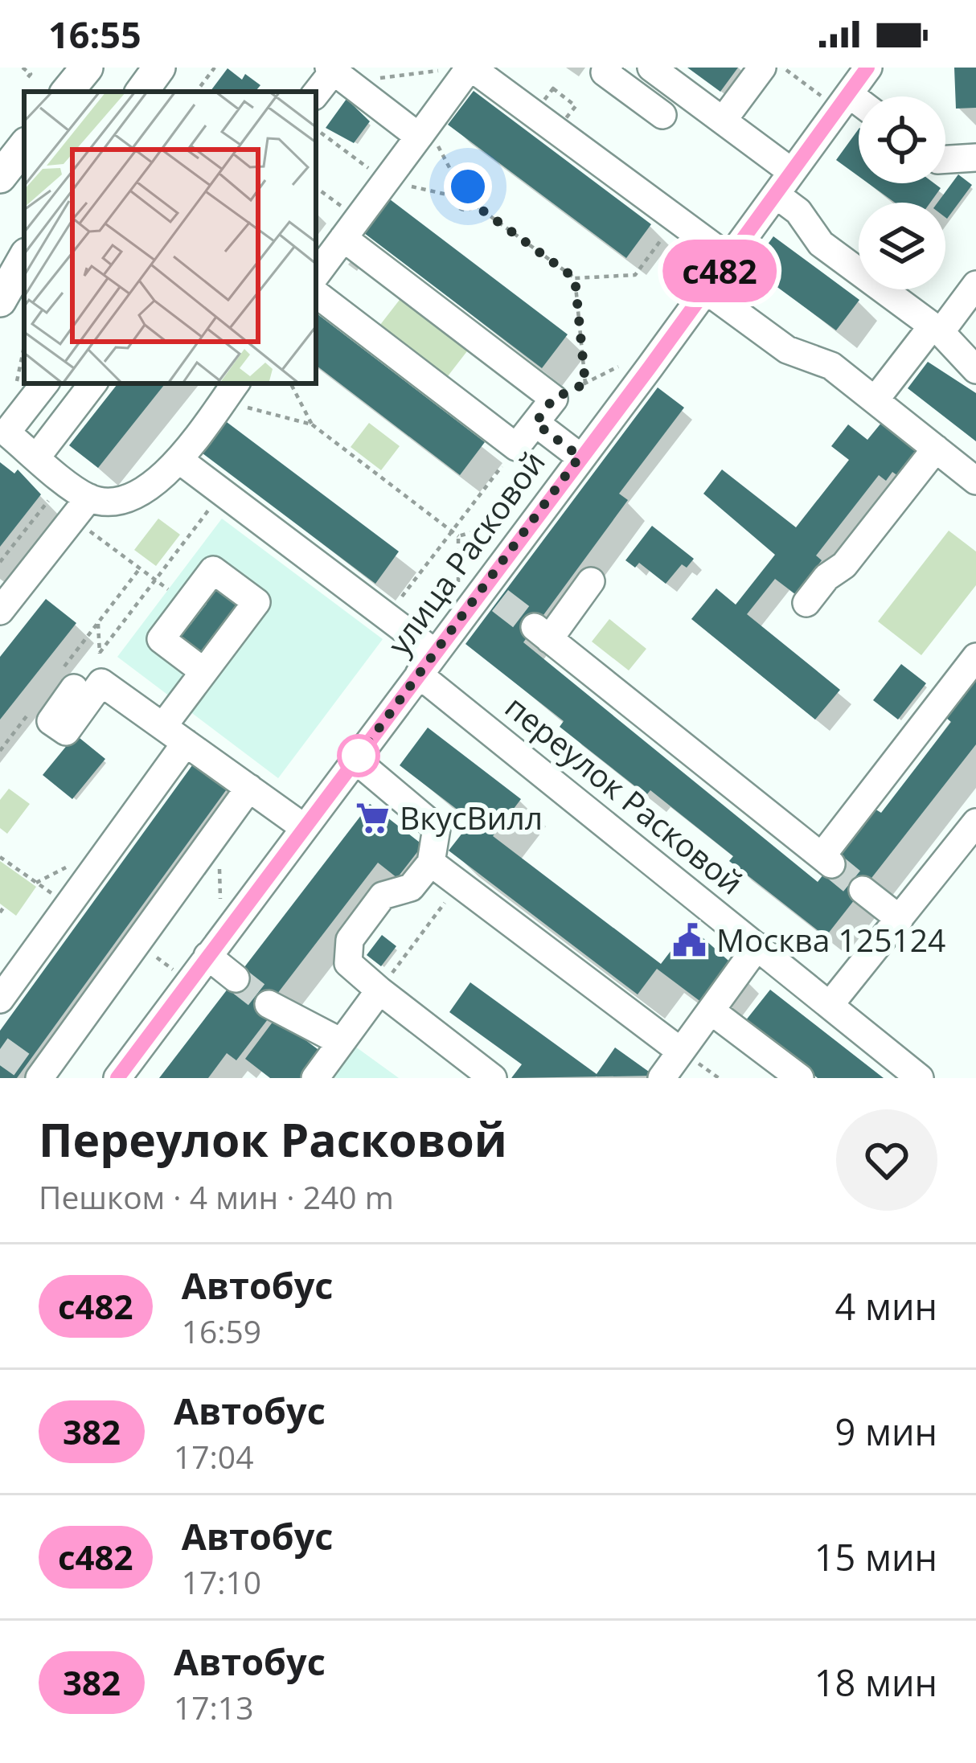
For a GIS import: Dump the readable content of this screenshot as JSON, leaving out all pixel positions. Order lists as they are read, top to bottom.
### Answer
{
  "streets": {
    "street": ["улица Расковой", "переулок Расковой"]
  },
  "crossings": [
    ["улица Расковой", "переулок Расковой"]
  ],
  "places": {
    "supermarket": ["ВкусВилл"],
    "public building": ["Москва 125124"]
  },
  "lines": ["bus line с482"],
  "page": {
    "status": "16:55",
    "on_map": "с482",
    "heading": ["Переулок Расковой", "Пешком · 4 мин · 240 m"],
    "list": [
      {
        "mark": "с482",
        "name": "Автобус",
        "note": "16:59",
        "value": "4 мин"
      },
      {
        "mark": "382",
        "name": "Автобус",
        "note": "17:04",
        "value": "9 мин"
      },
      {
        "mark": "с482",
        "name": "Автобус",
        "note": "17:10",
        "value": "15 мин"
      },
      {
        "mark": "382",
        "name": "Автобус",
        "note": "17:13",
        "value": "18 мин"
      }
    ]
  }
}
